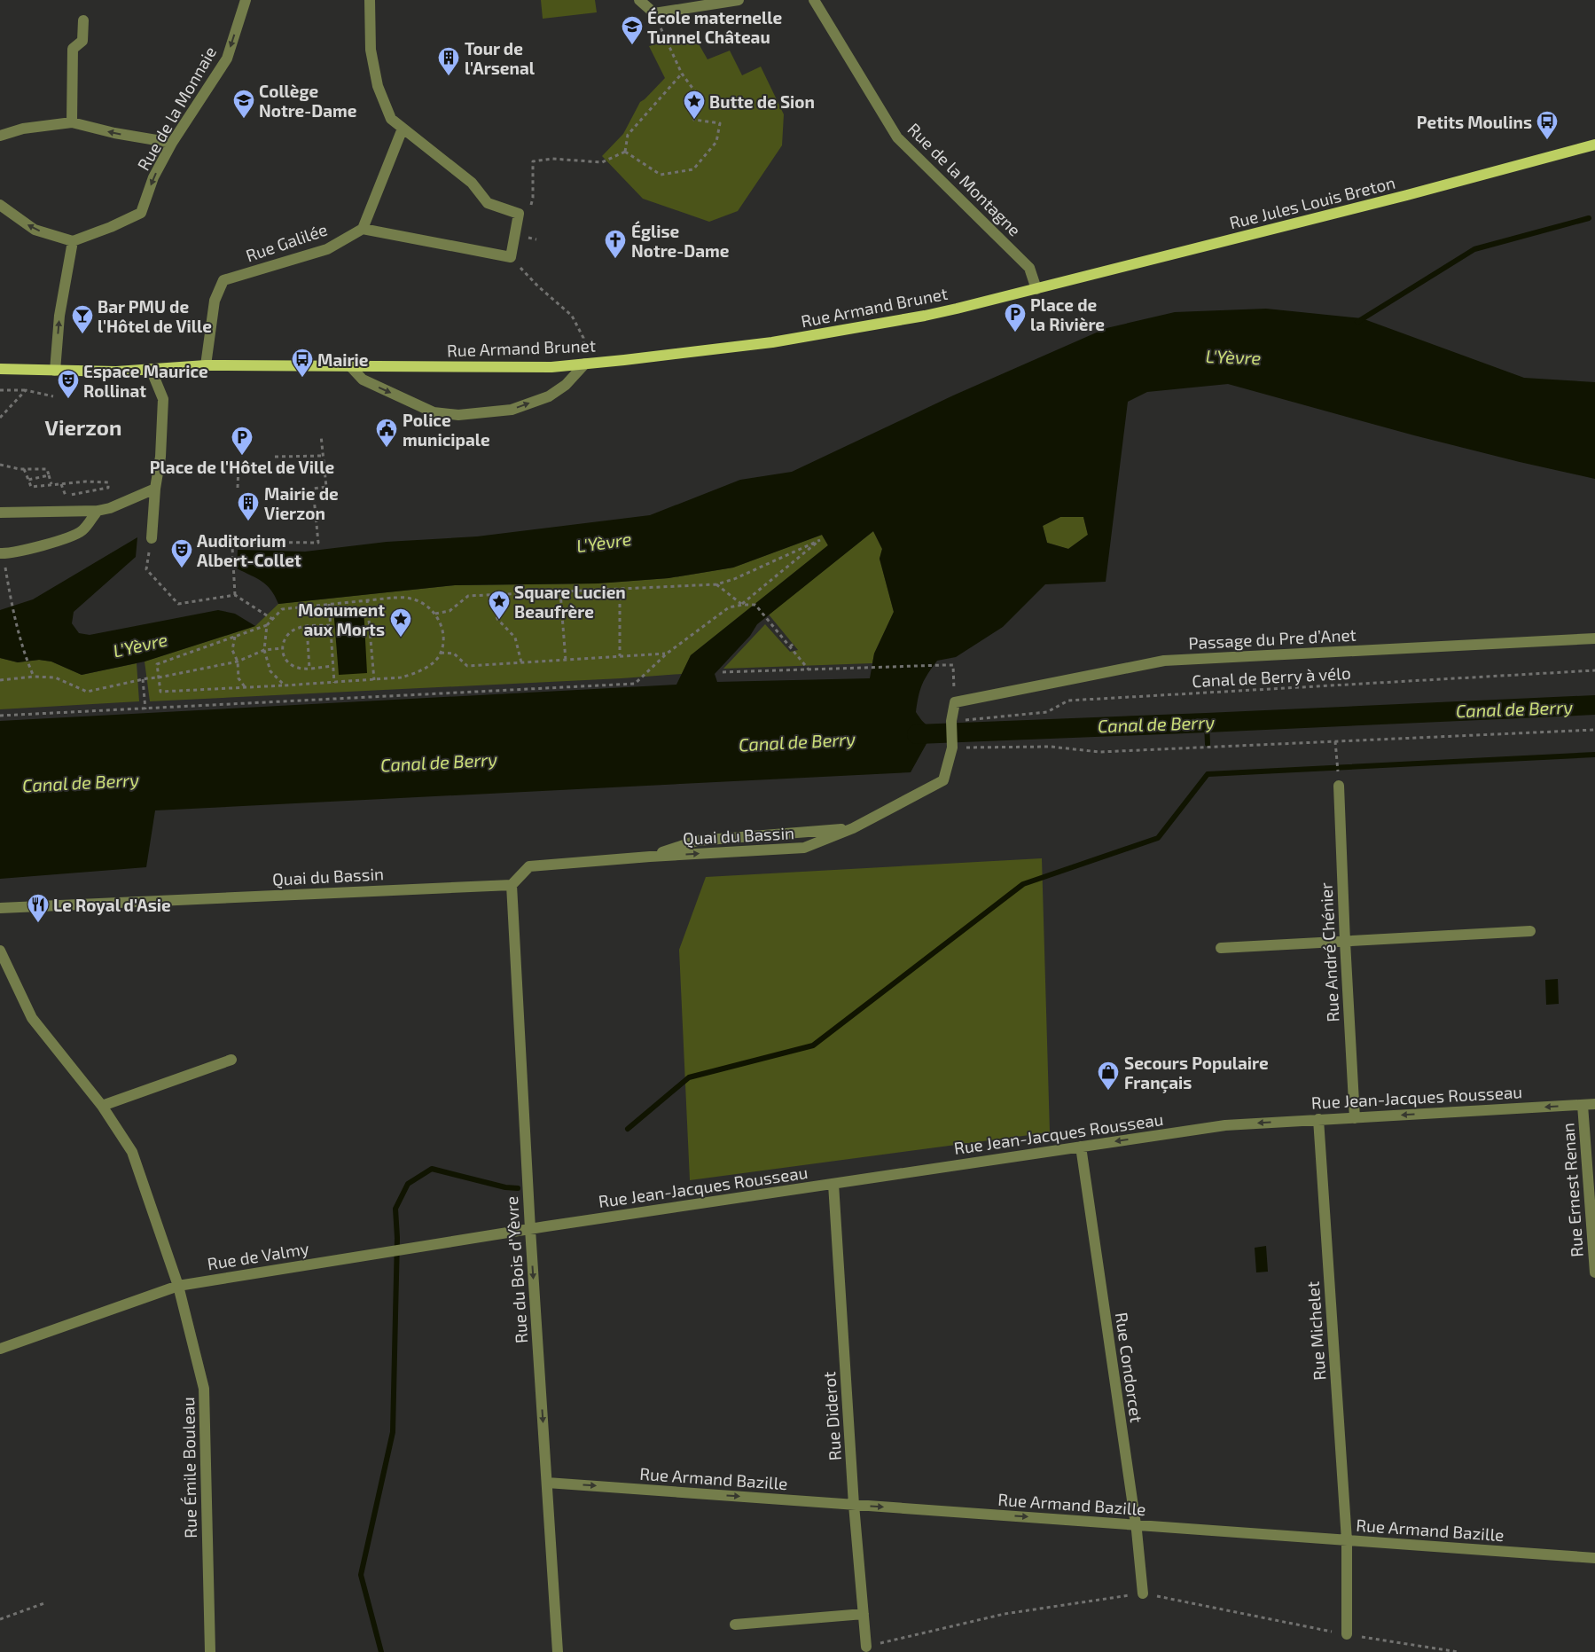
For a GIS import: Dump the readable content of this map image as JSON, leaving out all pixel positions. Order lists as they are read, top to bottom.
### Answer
{
  "streets": {
    "main road": ["Rue Jules Louis Breton", "Rue Armand Brunet"],
    "street": [
      "Rue de la Monnaie",
      "Rue de la Montagne",
      "Rue Galilée",
      "Passage du Pre d’Anet",
      "Quai du Bassin",
      "Rue André Chénier",
      "Rue Jean-Jacques Rousseau",
      "Rue Ernest Renan",
      "Rue de Valmy",
      "Rue du Bois d'Yèvre",
      "Rue Michelet",
      "Rue Condorcet",
      "Rue Diderot",
      "Rue Émile Bouleau",
      "Rue Armand Bazille"
    ],
    "path": ["Canal de Berry à vélo"]
  },
  "crossings": [
    ["Rue de la Montagne", "Rue Jules Louis Breton"],
    ["Rue de la Montagne", "Rue Armand Brunet"],
    ["Rue Jules Louis Breton", "Rue Armand Brunet"],
    ["Rue Galilée", "Rue Armand Brunet"],
    ["Passage du Pre d’Anet", "Quai du Bassin"],
    ["Canal de Berry à vélo", "Quai du Bassin"],
    ["Quai du Bassin", "Rue du Bois d'Yèvre"],
    ["Rue André Chénier", "Rue Jean-Jacques Rousseau"],
    ["Rue Jean-Jacques Rousseau", "Rue Ernest Renan"],
    ["Rue Jean-Jacques Rousseau", "Rue de Valmy"],
    ["Rue Jean-Jacques Rousseau", "Rue du Bois d'Yèvre"],
    ["Rue Jean-Jacques Rousseau", "Rue Michelet"],
    ["Rue Jean-Jacques Rousseau", "Rue Condorcet"],
    ["Rue Jean-Jacques Rousseau", "Rue Diderot"],
    ["Rue de Valmy", "Rue du Bois d'Yèvre"],
    ["Rue de Valmy", "Rue Émile Bouleau"],
    ["Rue du Bois d'Yèvre", "Rue Armand Bazille"],
    ["Rue Michelet", "Rue Armand Bazille"],
    ["Rue Condorcet", "Rue Armand Bazille"],
    ["Rue Diderot", "Rue Armand Bazille"]
  ],
  "one_way": ["Rue de la Monnaie", "Rue Jean-Jacques Rousseau", "Rue Armand Bazille"],
  "districts": ["Vierzon"],
  "water": ["L'Yèvre", "Canal de Berry"],
  "places": {
    "school or university": ["École maternelle Tunnel Château", "Collège Notre-Dame"],
    "building": ["Tour de l'Arsenal", "Mairie de Vierzon"],
    "place": ["Butte de Sion", "Square Lucien Beaufrère", "Monument aux Morts"],
    "bus stop": ["Petits Moulins", "Mairie"],
    "church": ["Église Notre-Dame"],
    "parking": ["Place de la Rivière", "Place de l'Hôtel de Ville"],
    "bar": ["Bar PMU de l'Hôtel de Ville"],
    "theatre": ["Espace Maurice Rollinat", "Auditorium Albert-Collet"],
    "public building": ["Police municipale"],
    "restaurant": ["Le Royal d'Asie"],
    "shop": ["Secours Populaire Français"]
  }
}
